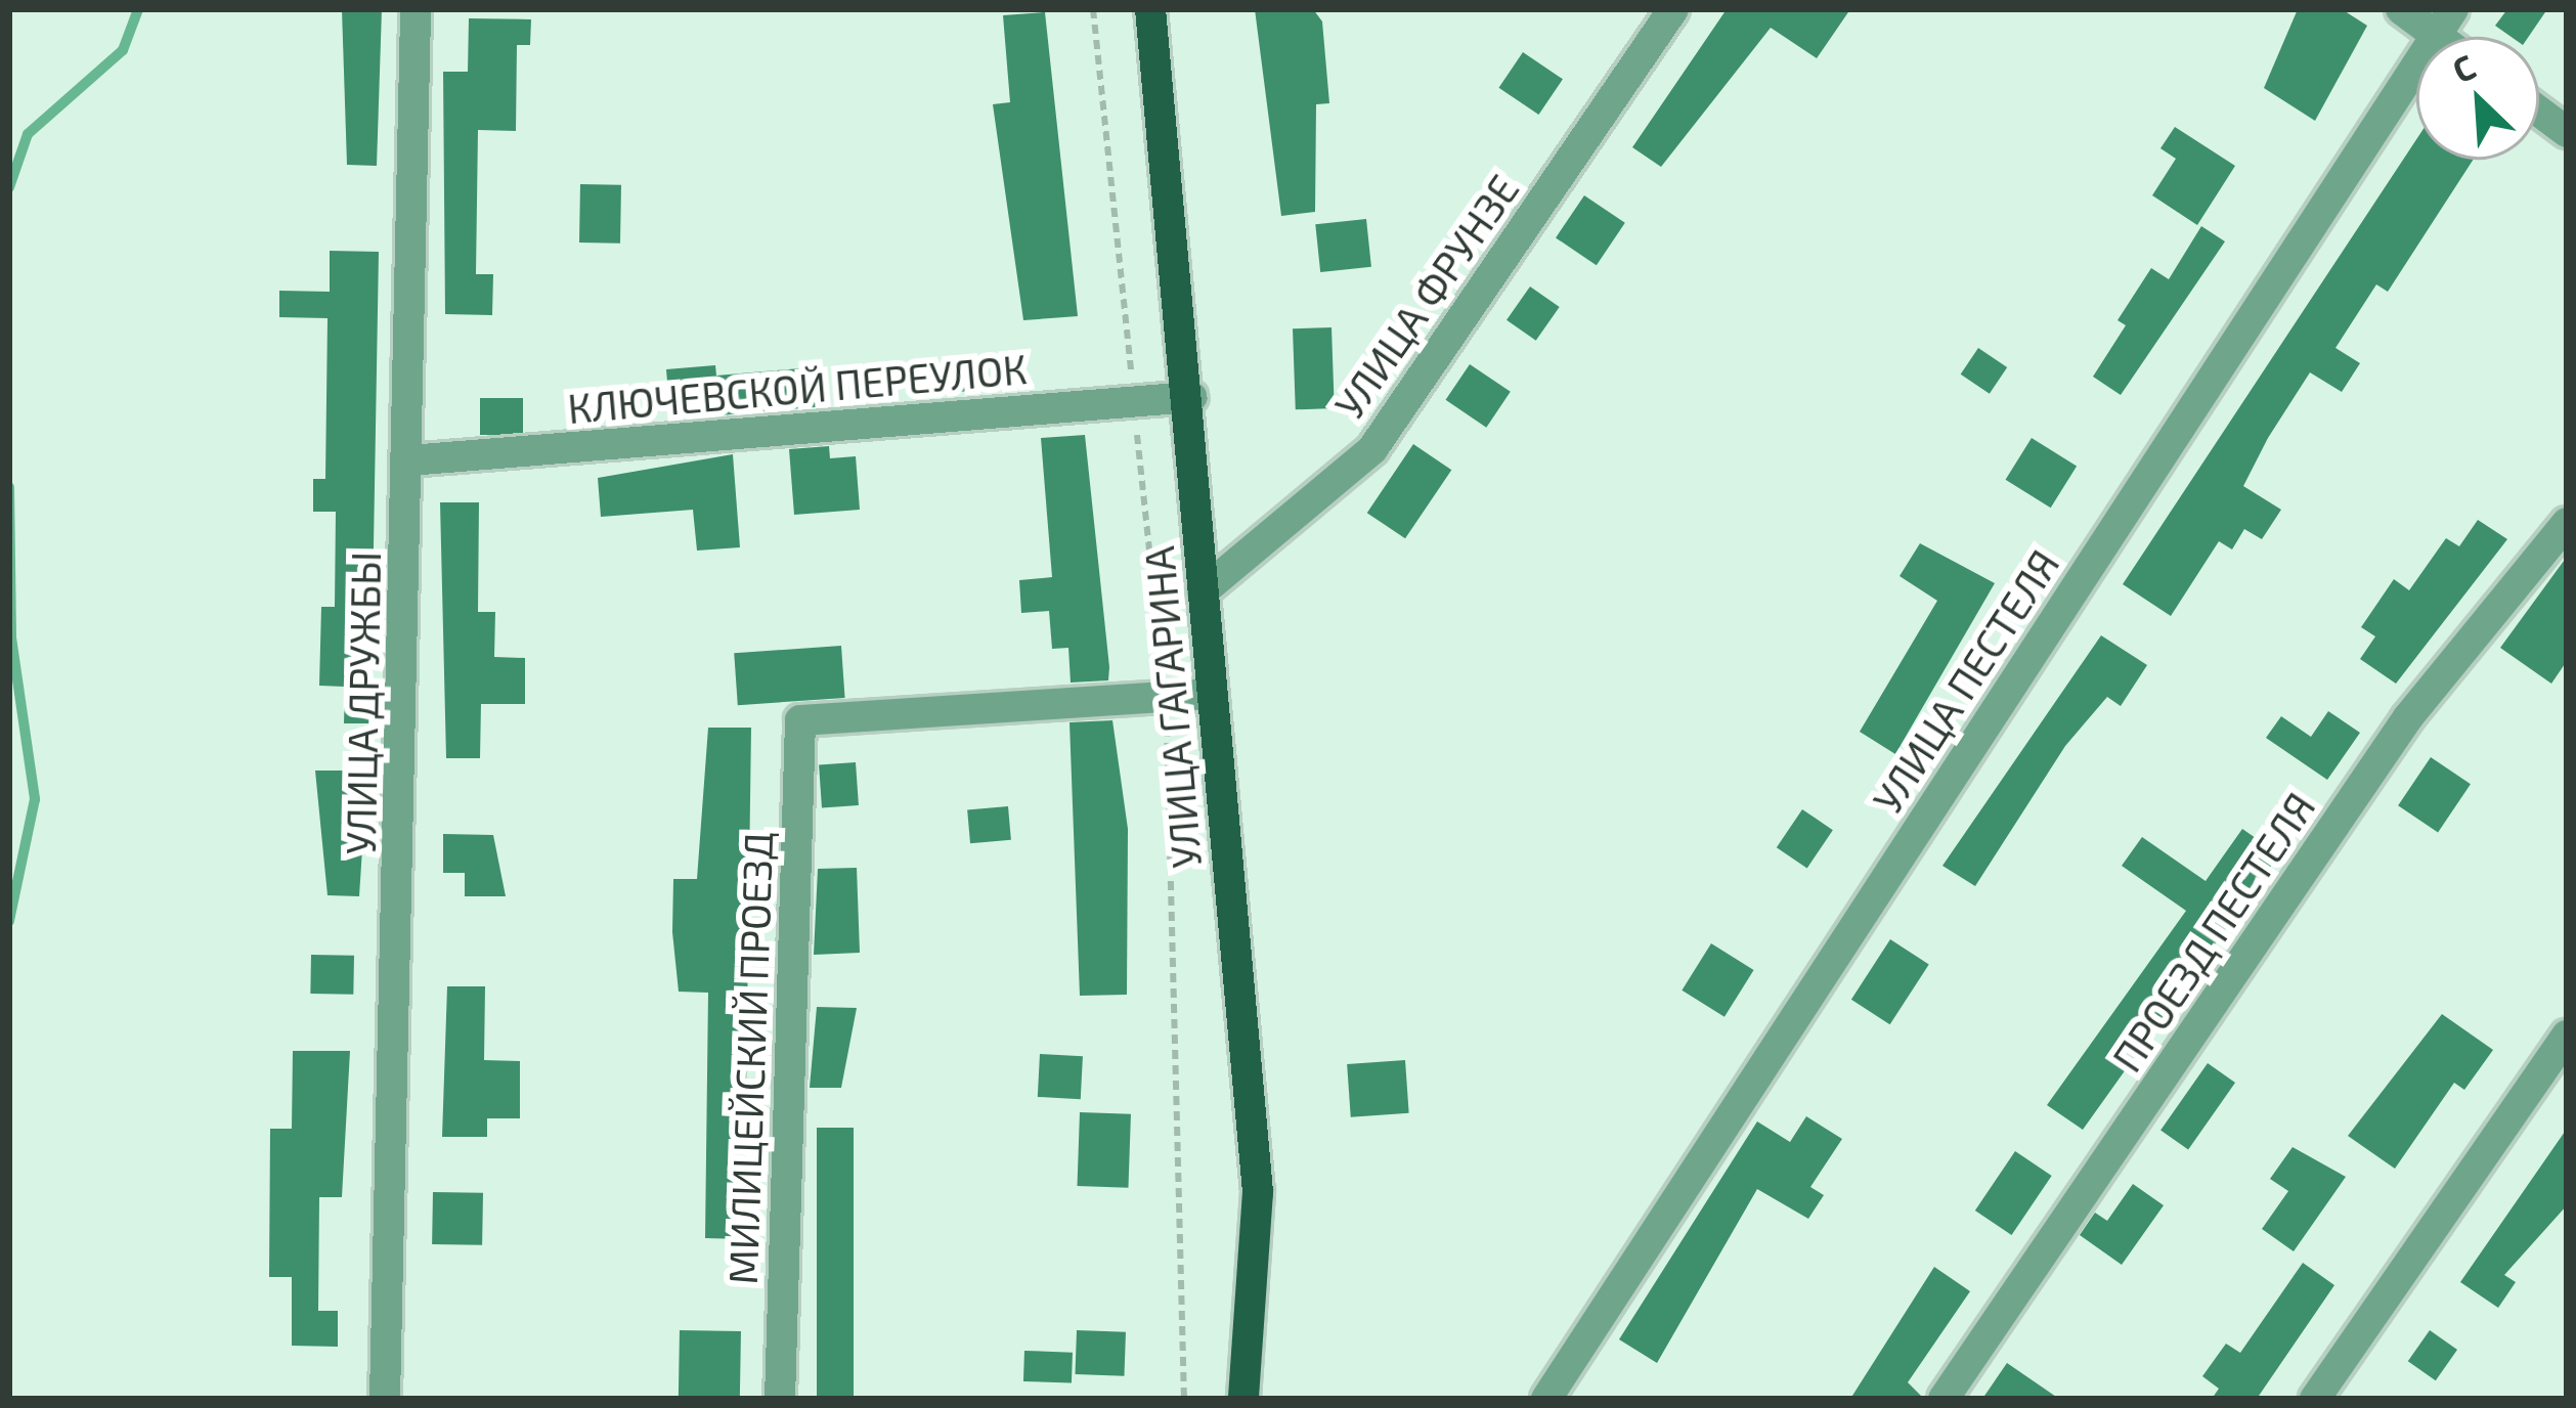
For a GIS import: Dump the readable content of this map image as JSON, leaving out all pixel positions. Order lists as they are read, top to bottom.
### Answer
{
  "streets": {
    "main road": ["УЛИЦА ГАГАРИНА"],
    "street": [
      "УЛИЦА ФРУНЗЕ",
      "КЛЮЧЕВСКОЙ ПЕРЕУЛОК",
      "УЛИЦА ПЕСТЕЛЯ",
      "УЛИЦА ДРУЖБЫ",
      "ПРОЕЗД ПЕСТЕЛЯ",
      "МИЛИЦЕЙСКИЙ ПРОЕЗД"
    ]
  },
  "crossings": [
    ["УЛИЦА ФРУНЗЕ", "УЛИЦА ГАГАРИНА"],
    ["КЛЮЧЕВСКОЙ ПЕРЕУЛОК", "УЛИЦА ДРУЖБЫ"],
    ["КЛЮЧЕВСКОЙ ПЕРЕУЛОК", "УЛИЦА ГАГАРИНА"],
    ["УЛИЦА ГАГАРИНА", "МИЛИЦЕЙСКИЙ ПРОЕЗД"]
  ],
  "north": "top left"
}
